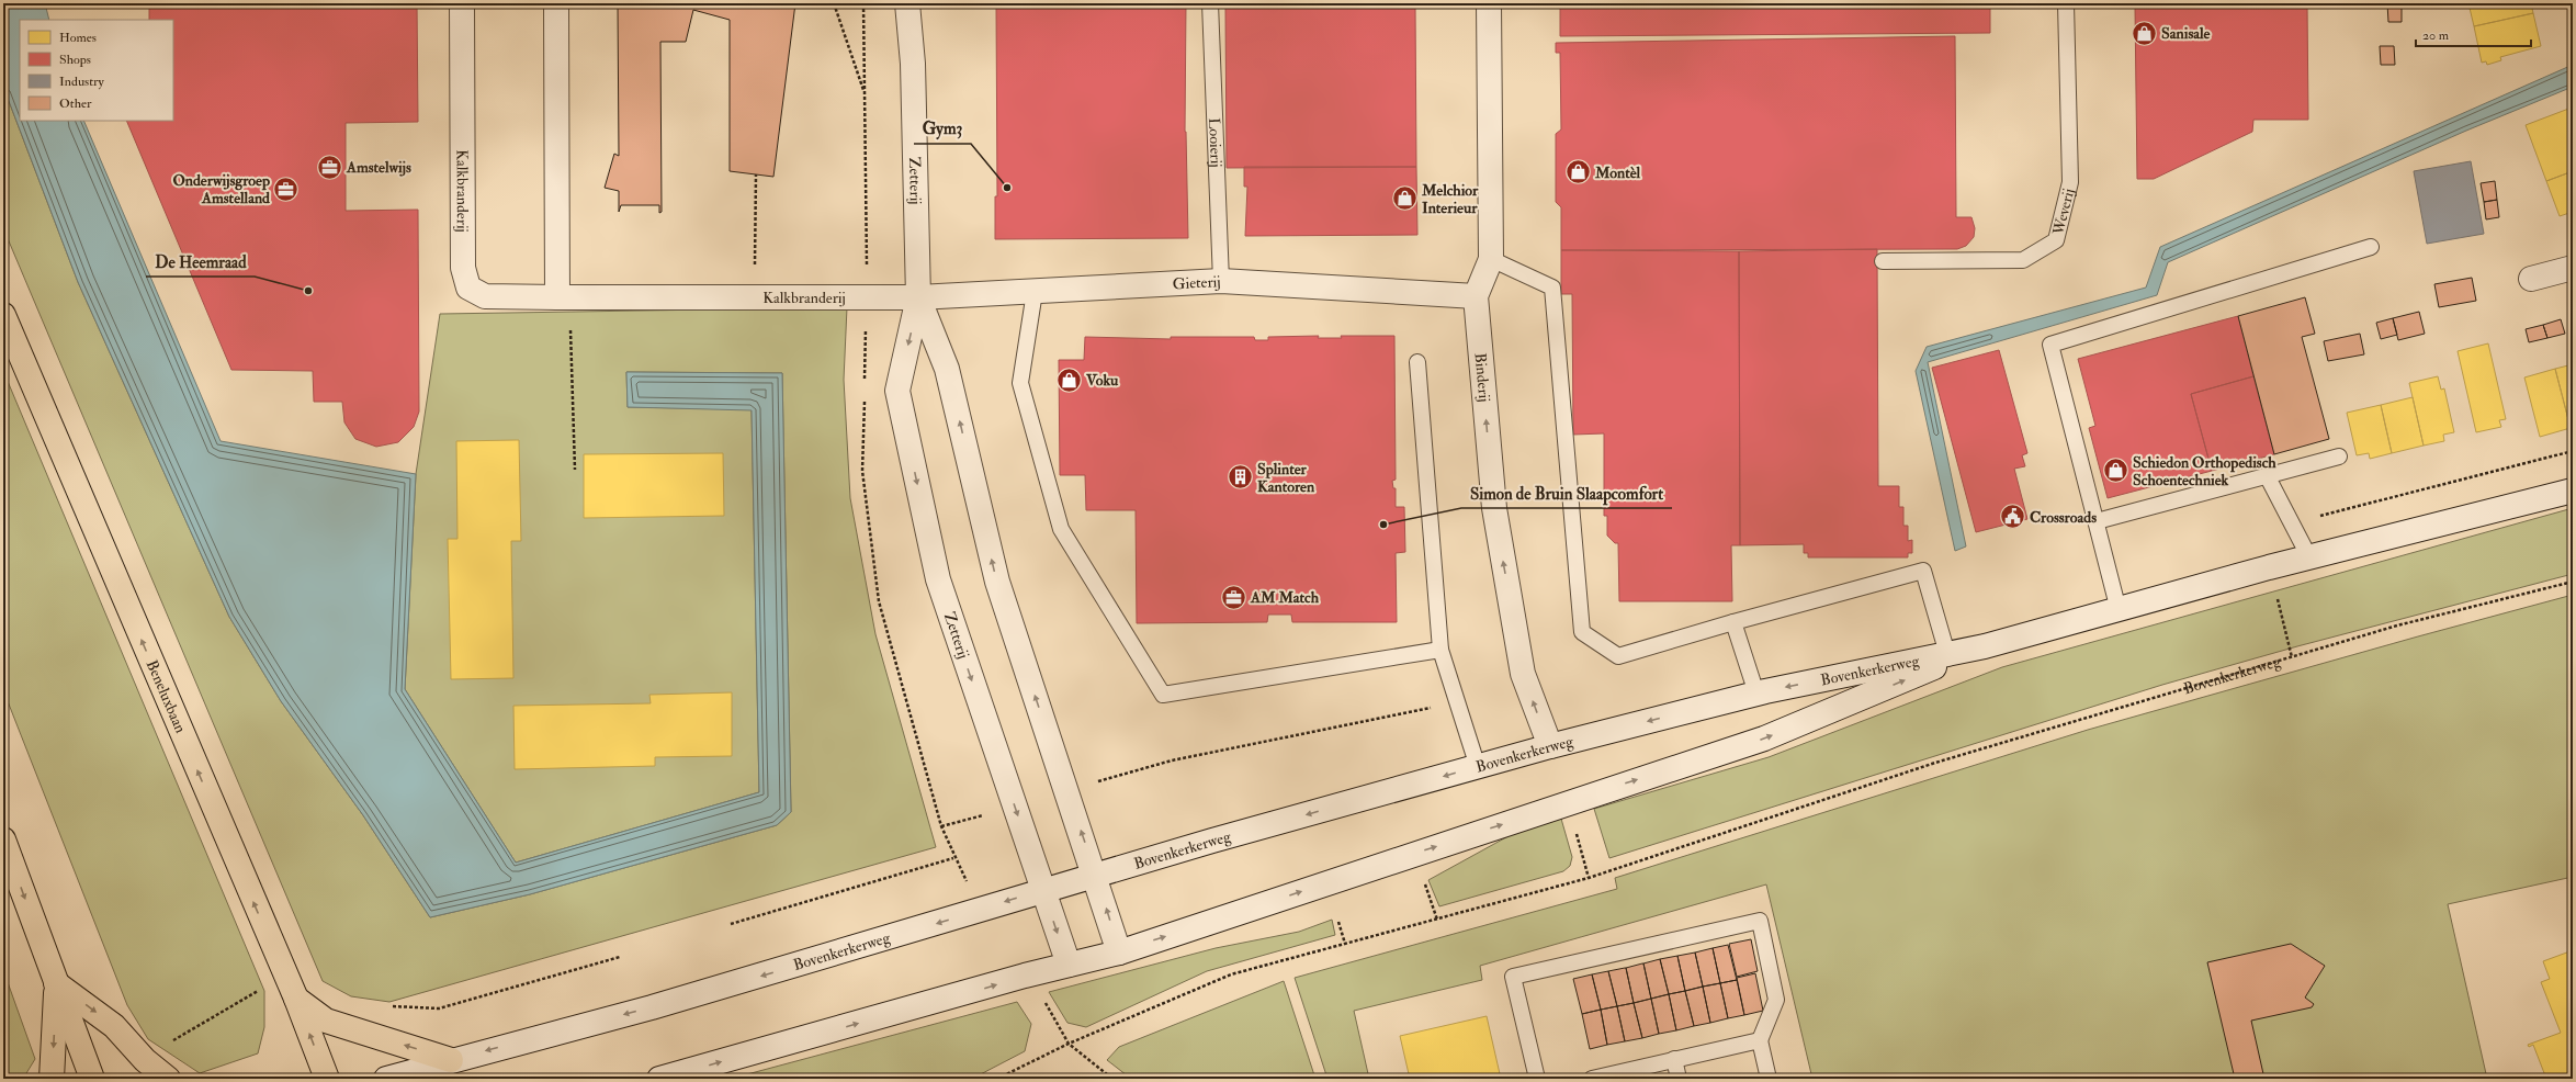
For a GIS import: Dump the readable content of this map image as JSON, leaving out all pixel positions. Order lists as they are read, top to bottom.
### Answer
{
  "streets": {
    "main road": ["Beneluxbaan"],
    "street": [
      "Zetterij",
      "Kalkbranderij",
      "Gieterij",
      "Binderij",
      "Bovenkerkerweg"
    ],
    "lane": ["Looierij", "Weverij"]
  },
  "crossings": [
    ["Looierij", "Gieterij"],
    ["Zetterij", "Kalkbranderij"],
    ["Zetterij", "Gieterij"],
    ["Zetterij", "Bovenkerkerweg"],
    ["Kalkbranderij", "Gieterij"],
    ["Gieterij", "Binderij"],
    ["Binderij", "Bovenkerkerweg"]
  ],
  "one_way": ["Binderij", "Beneluxbaan"],
  "places": {
    "shop": [
      "Sanisale",
      "Montèl",
      "Melchior Interieur",
      "Voku",
      "Schiedon Orthopedisch Schoentechniek"
    ],
    "office": ["Amstelwijs", "Onderwijsgroep Amstelland", "AM Match"],
    "other": ["Gym3", "De Heemraad", "Simon de Bruin Slaapcomfort"],
    "building": ["Splinter Kantoren"],
    "public building": ["Crossroads"]
  },
  "legend": [
    "Homes",
    "Shops",
    "Industry",
    "Other"
  ],
  "scale_bar": "20 m"
}
